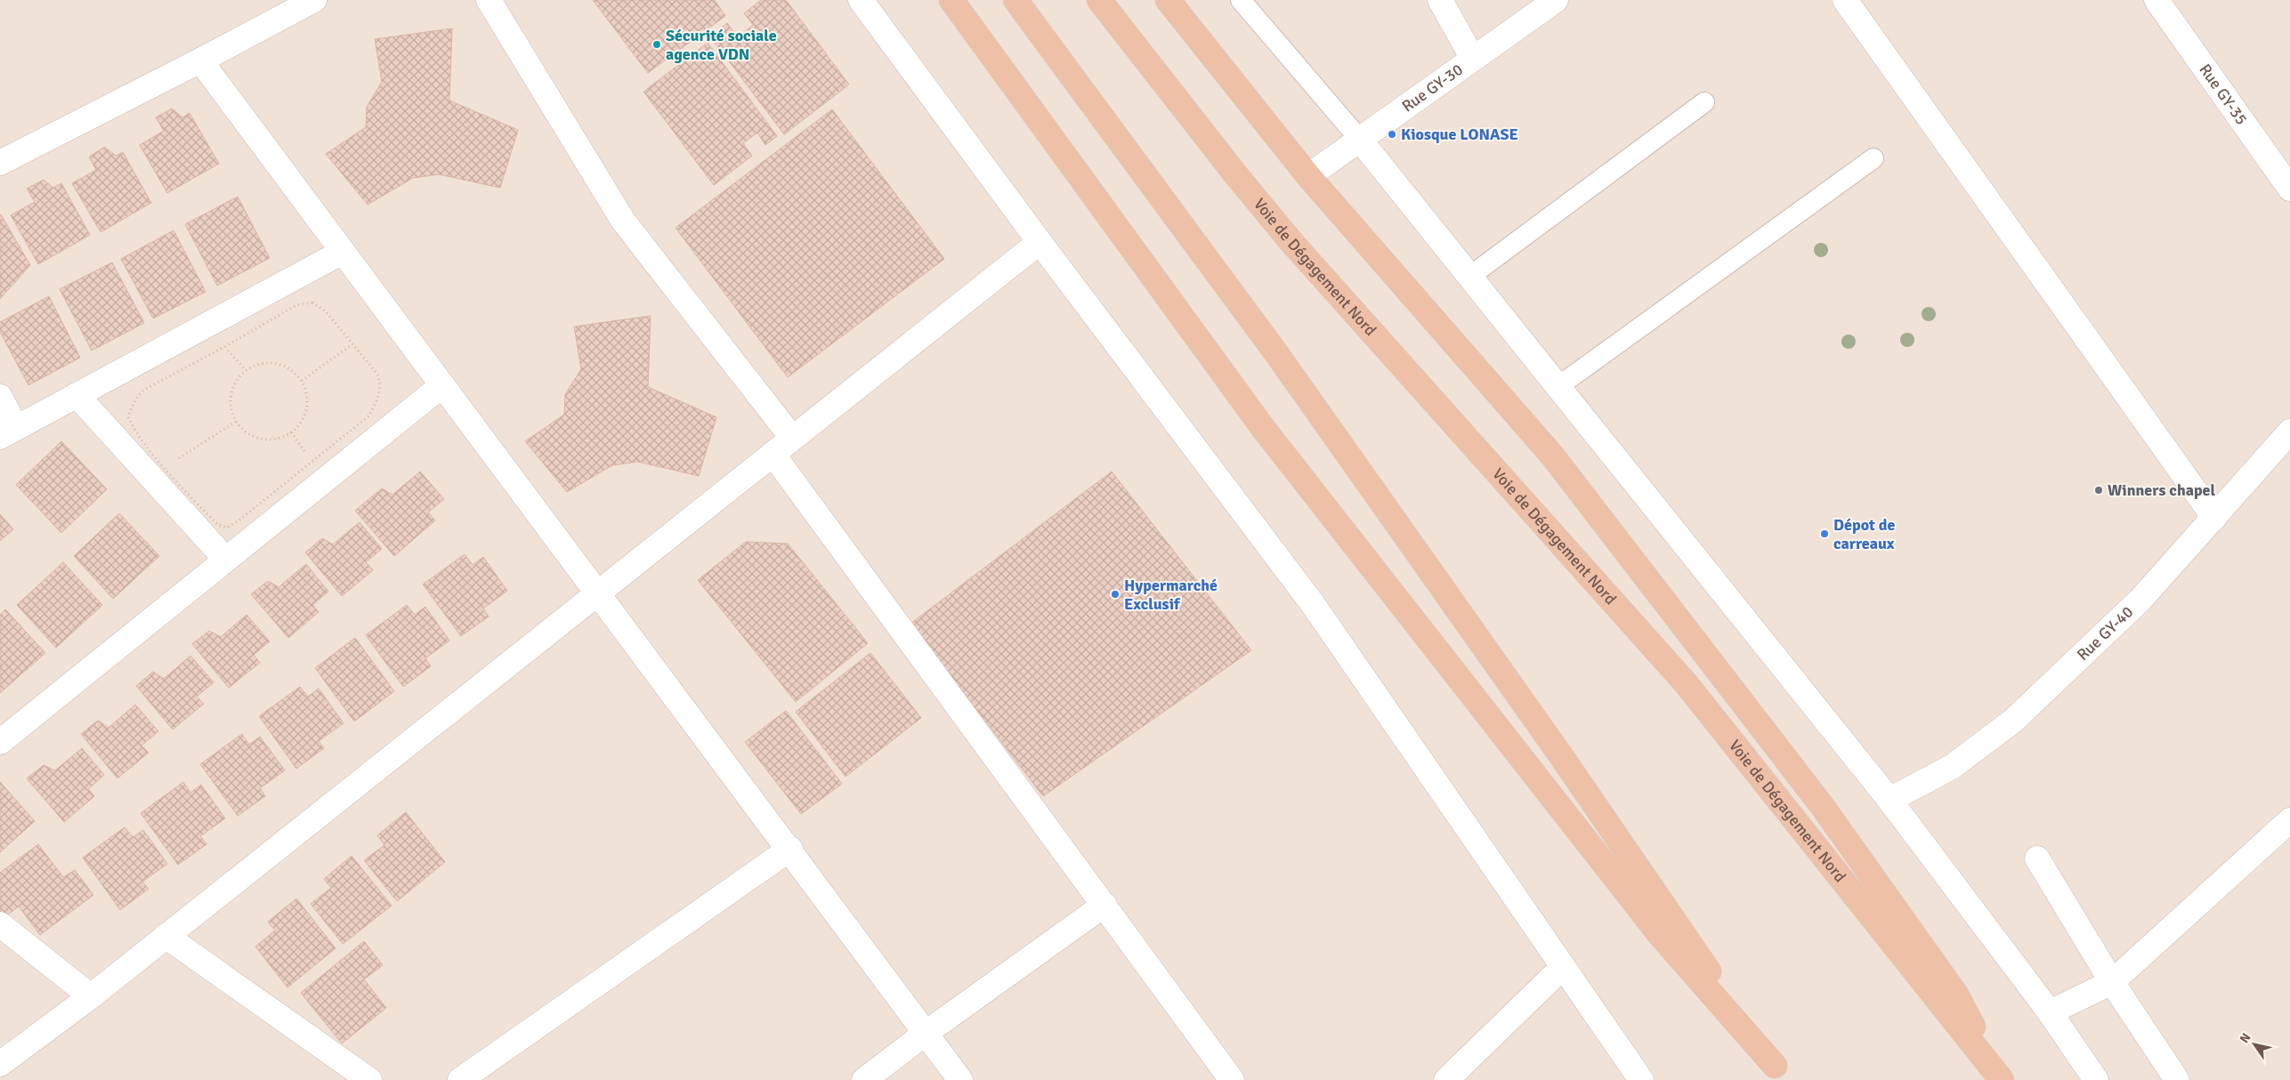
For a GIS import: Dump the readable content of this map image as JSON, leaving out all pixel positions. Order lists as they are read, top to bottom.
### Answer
{
  "streets": {
    "highway": ["Voie de Dégagement Nord"],
    "street": ["Rue GY-30", "Rue GY-35", "Rue GY-40"]
  },
  "places": [
    "Sécurité sociale agence VDN",
    "Kiosque LONASE",
    "Winners chapel",
    "Dépot de carreaux",
    "Hypermarché Exclusif"
  ],
  "north": "top left"
}
